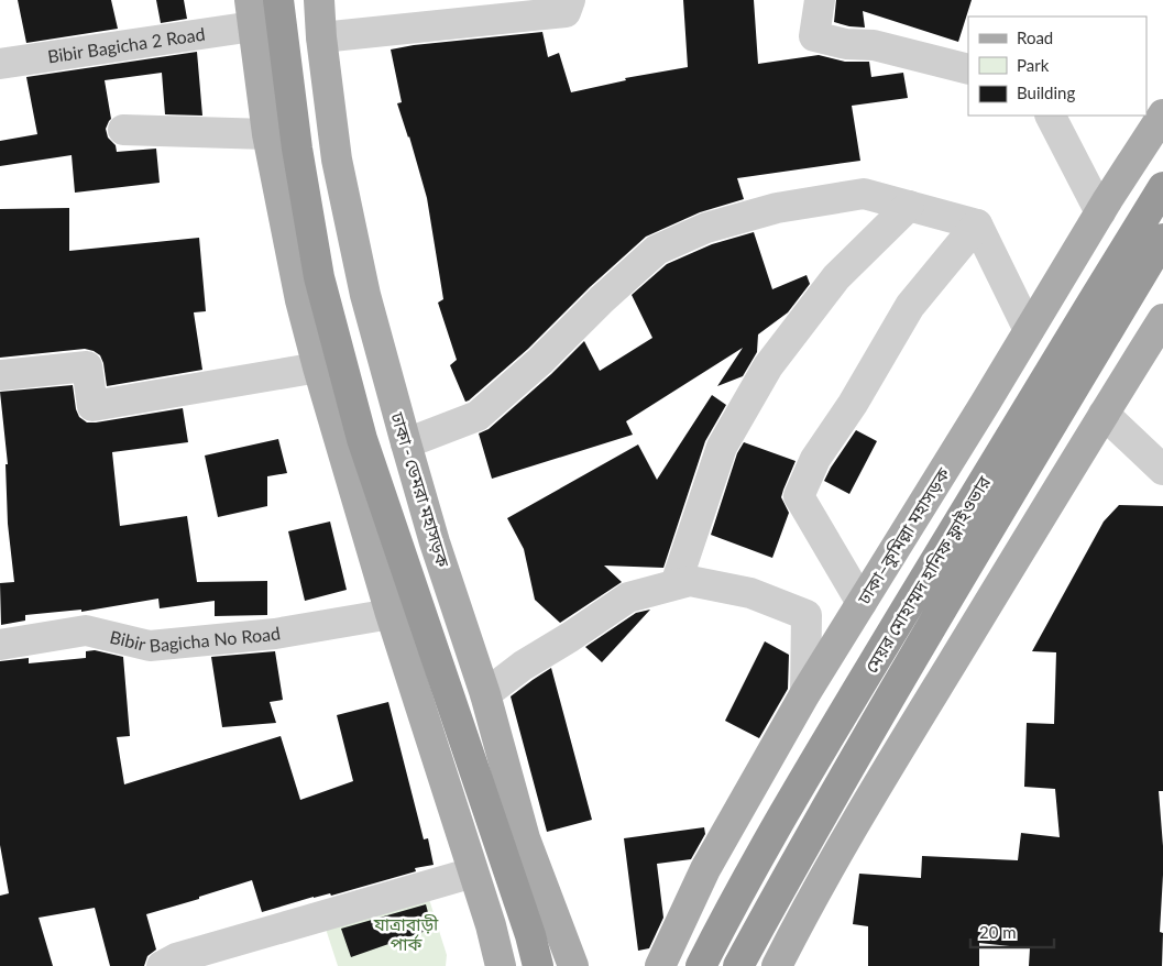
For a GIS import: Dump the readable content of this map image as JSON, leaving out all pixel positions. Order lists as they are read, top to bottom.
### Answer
{
  "streets": {
    "highway": ["মেয়র মোহাম্মদ হানিফ ফ্লাইওভার"],
    "main road": ["ঢাকা - ডেমরা মহাসড়ক", "ঢাকা–কুমিল্লা মহাসড়ক"],
    "street": ["Bibir Bagicha 2 Road", "Bibir Bagicha No Road"]
  },
  "parks": ["যাত্রাবাড়ী পার্ক"],
  "legend": ["Road", "Park", "Building"],
  "scale_bar": "20 m"
}
